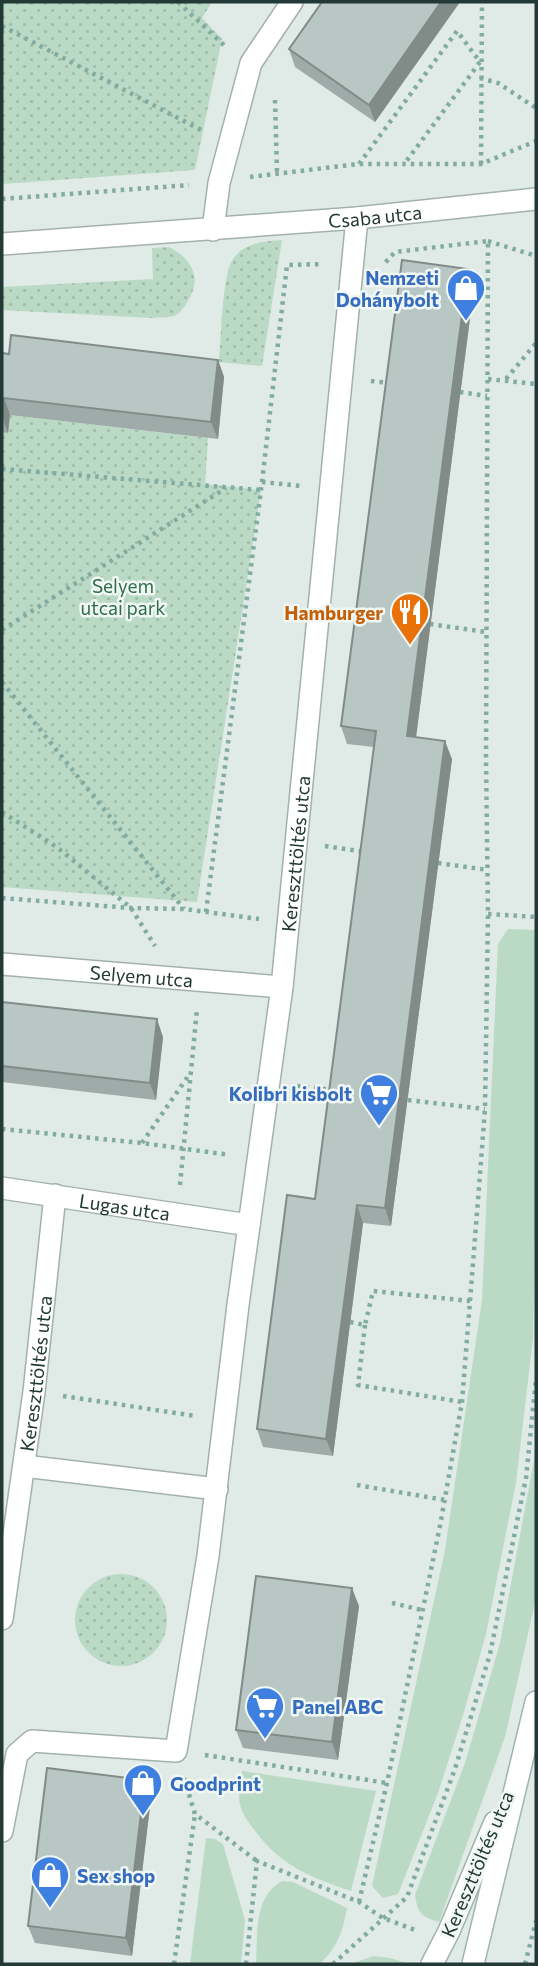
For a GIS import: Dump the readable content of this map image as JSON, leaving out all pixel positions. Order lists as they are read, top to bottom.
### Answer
{
  "streets": {
    "street": [
      "Csaba utca",
      "Kereszttöltés utca",
      "Selyem utca",
      "Lugas utca"
    ]
  },
  "crossings": [
    ["Csaba utca", "Kereszttöltés utca"],
    ["Kereszttöltés utca", "Selyem utca"],
    ["Kereszttöltés utca", "Lugas utca"]
  ],
  "parks": ["Selyem utcai park"],
  "places": {
    "shop": ["Nemzeti Dohánybolt", "Goodprint", "Sex shop"],
    "restaurant": ["Hamburger"],
    "supermarket": ["Kolibri kisbolt", "Panel ABC"]
  }
}
